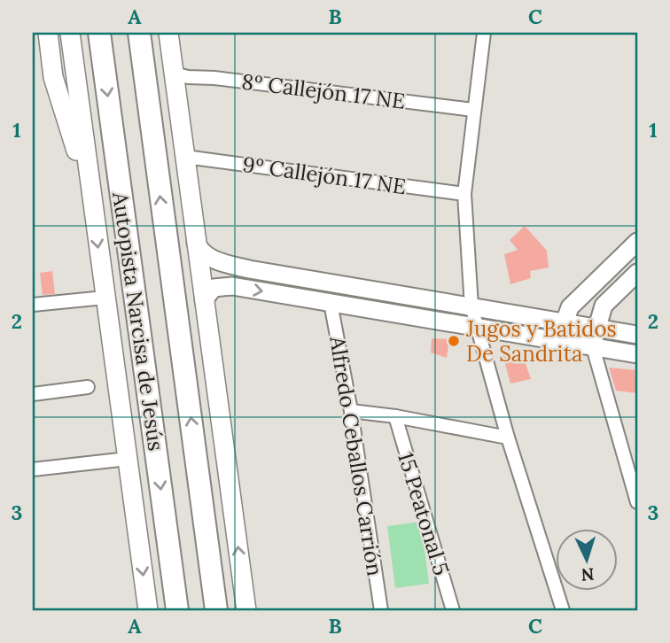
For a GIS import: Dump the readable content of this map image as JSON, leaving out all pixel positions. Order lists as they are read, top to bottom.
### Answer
{
  "streets": {
    "highway": ["Autopista Narcisa de Jesús"],
    "street": [
      "8º Callejón 17 NE",
      "9º Callejón 17 NE",
      "Alfredo Ceballos Carrión",
      "15 Peatonal 5"
    ]
  },
  "places": ["Jugos y Batidos De Sandrita"],
  "north": "bottom",
  "grid": {
    "columns": ["A", "B", "C"],
    "rows": ["1", "2", "3"]
  }
}
